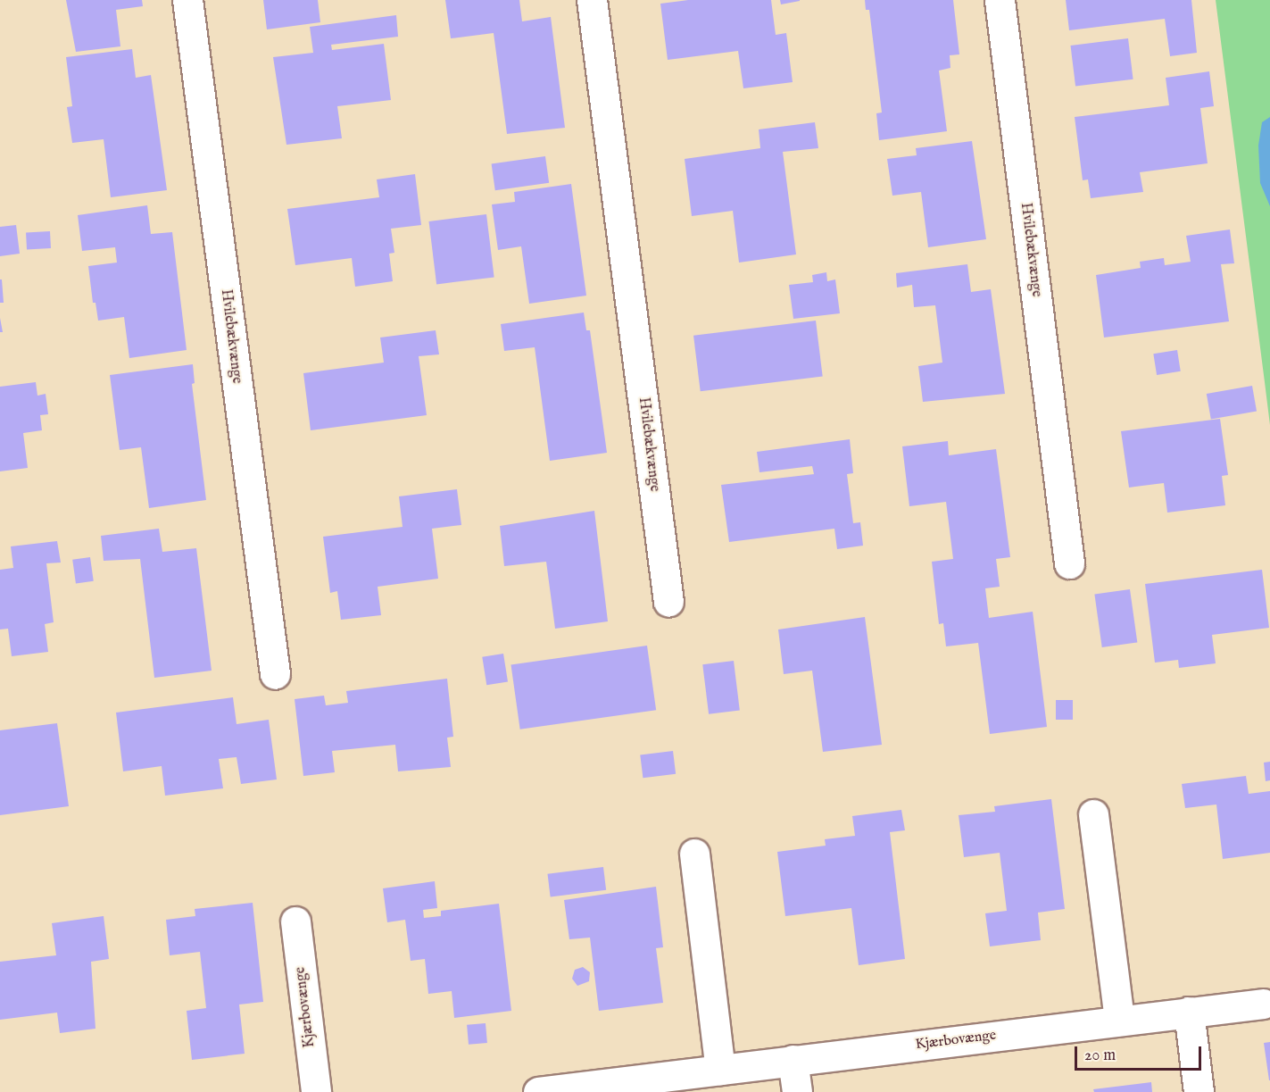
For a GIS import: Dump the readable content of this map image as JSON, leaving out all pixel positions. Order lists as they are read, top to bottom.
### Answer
{
  "streets": {
    "street": ["Hvilebækvænge", "Kjærbovænge"]
  },
  "scale_bar": "20 m"
}
